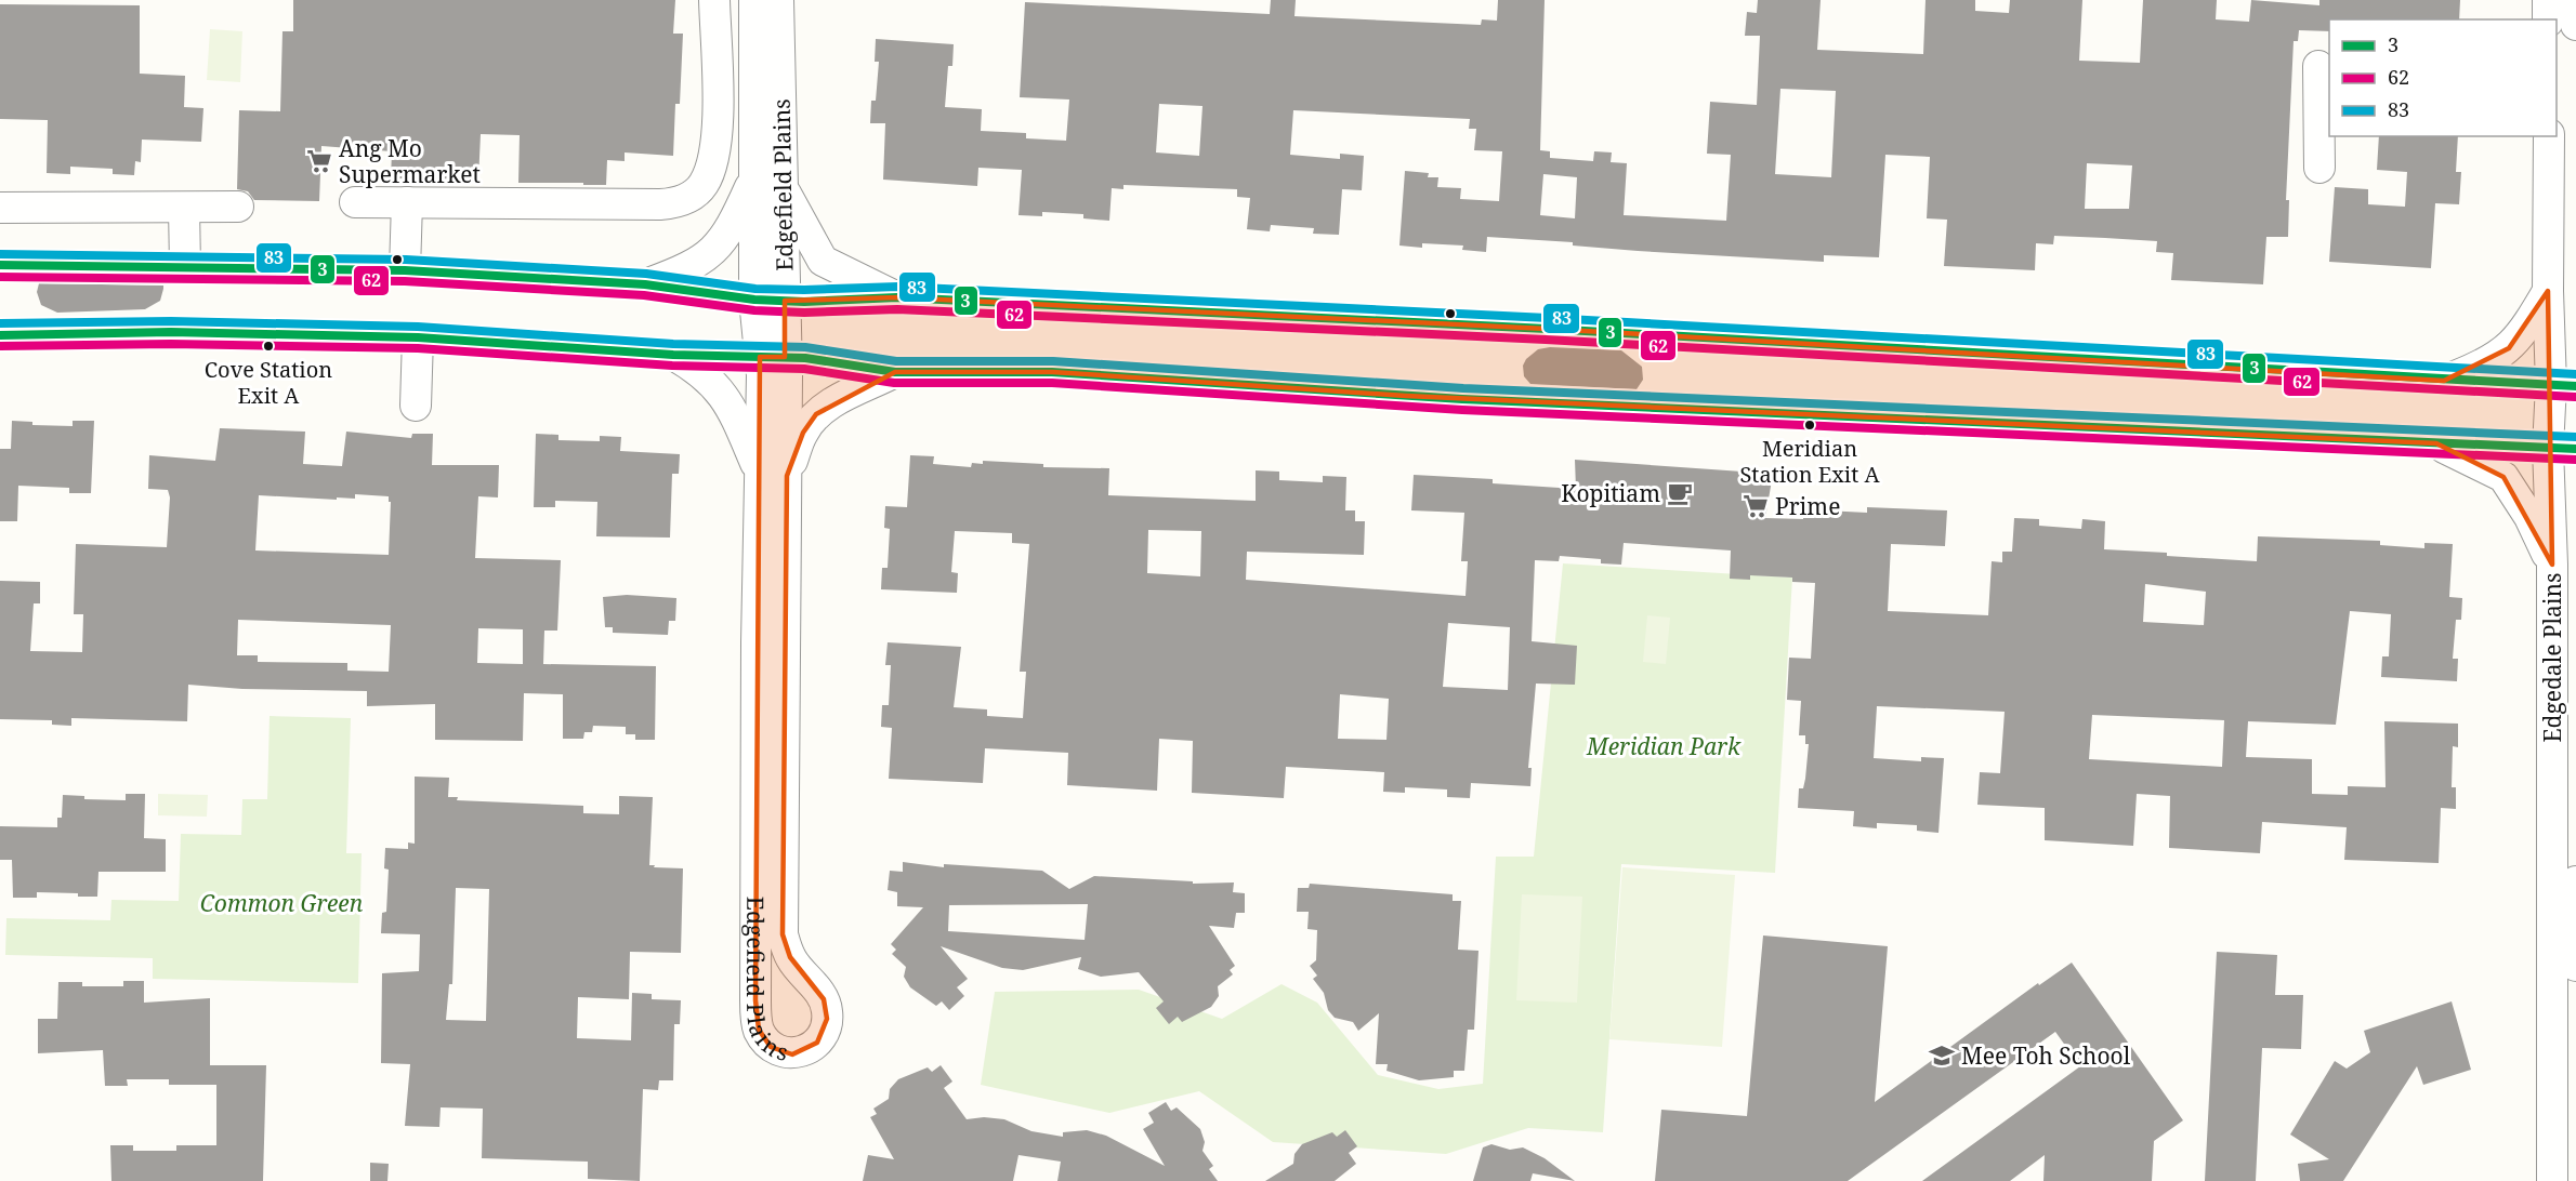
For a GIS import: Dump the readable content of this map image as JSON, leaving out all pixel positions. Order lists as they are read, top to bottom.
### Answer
{
  "streets": {
    "street": ["Edgefield Plains", "Edgedale Plains"]
  },
  "parks": ["Meridian Park", "Common Green"],
  "places": {
    "supermarket": ["Ang Mo Supermarket", "Prime"],
    "other": ["Cove Station Exit A", "Meridian Station Exit A"],
    "cafe": ["Kopitiam"],
    "school or university": ["Mee Toh School"]
  },
  "lines": ["transit line 83", "transit line 3", "transit line 62"],
  "legend": ["3", "62", "83"]
}
